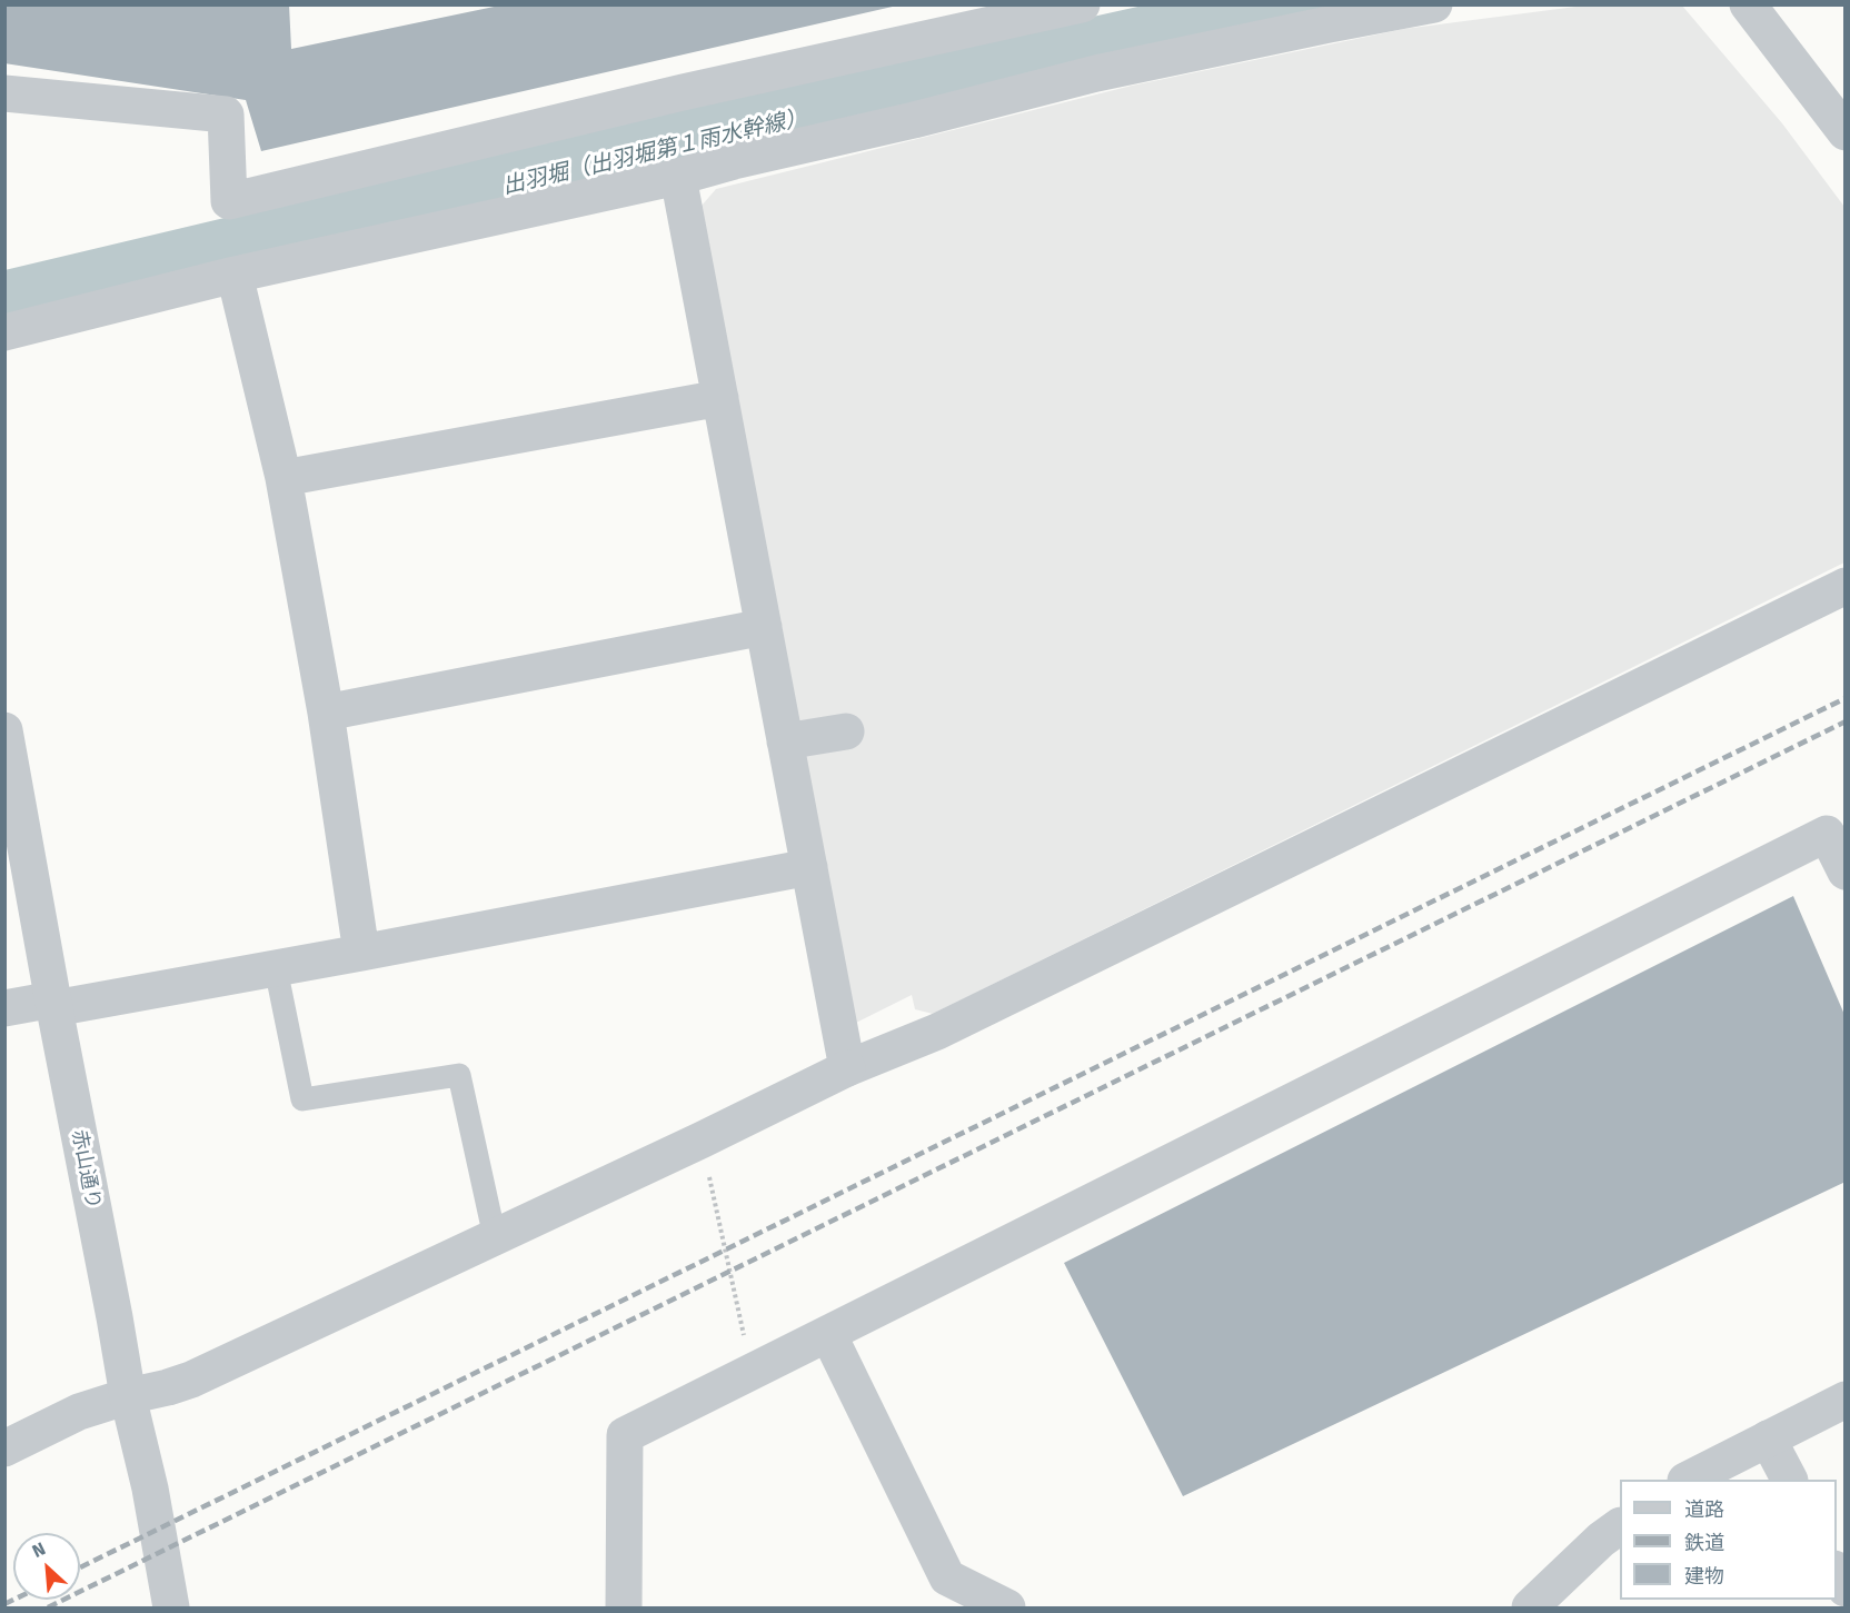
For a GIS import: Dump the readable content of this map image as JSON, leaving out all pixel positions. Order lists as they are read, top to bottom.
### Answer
{
  "streets": {
    "street": ["赤山通り"]
  },
  "water": ["出羽堀（出羽堀第１雨水幹線）"],
  "legend": ["道路", "鉄道", "建物"],
  "north": "top left"
}
